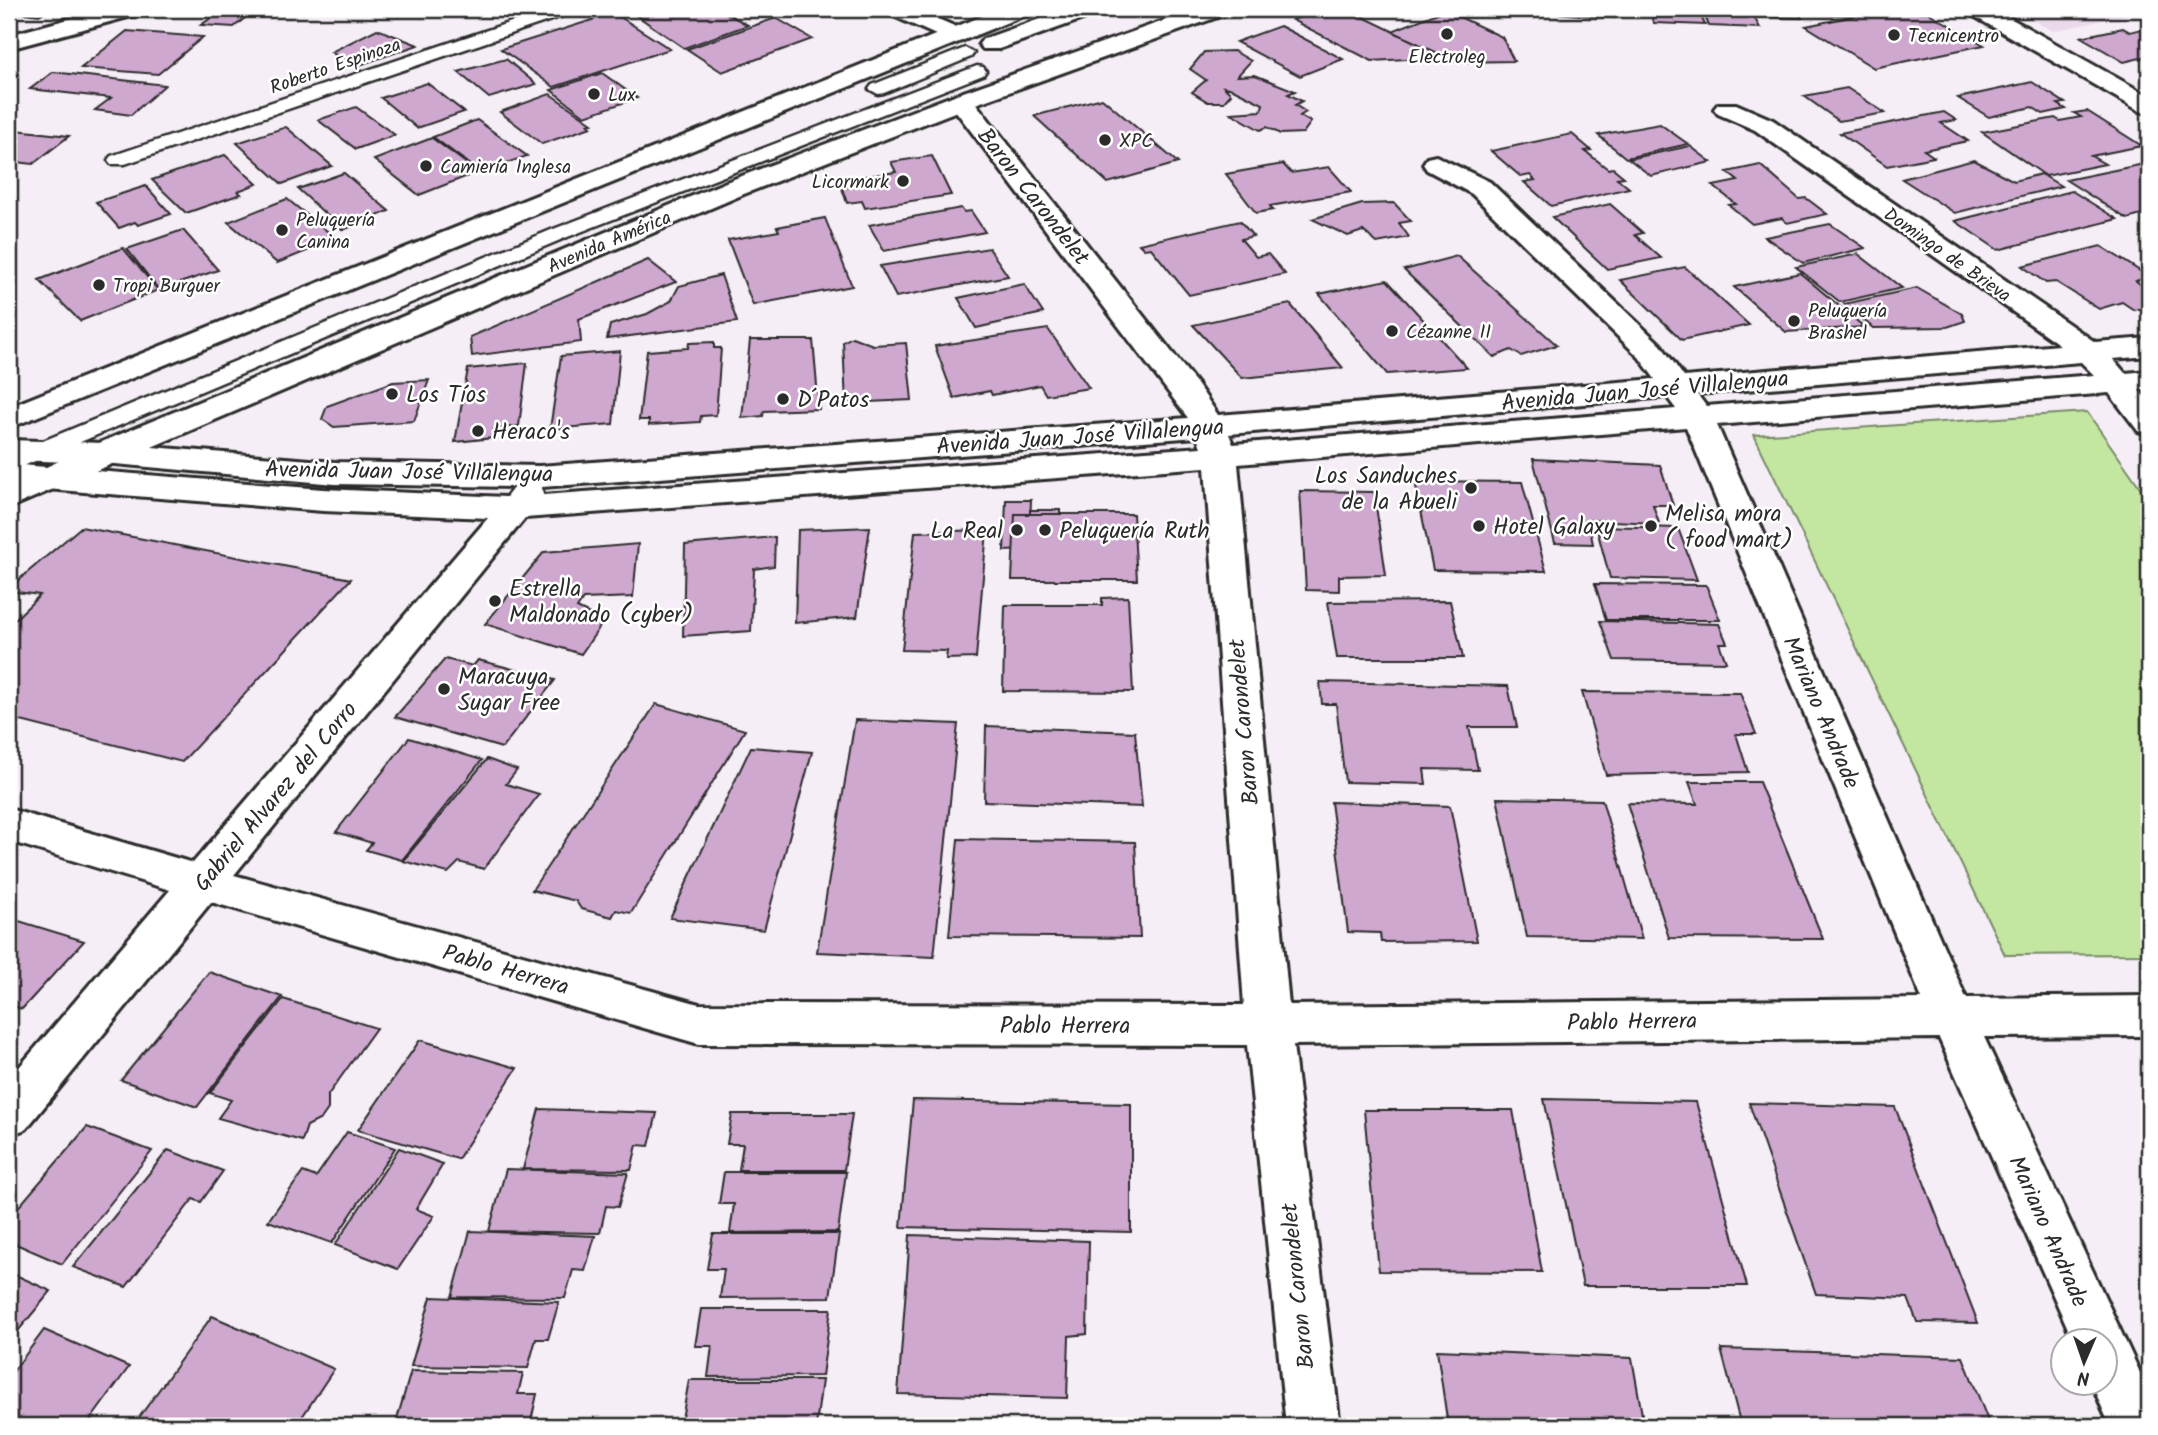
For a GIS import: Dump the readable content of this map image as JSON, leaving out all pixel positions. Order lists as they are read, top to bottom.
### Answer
{
  "streets": {
    "street": [
      "Baron Carondelet",
      "Avenida América",
      "Domingo de Brieva",
      "Avenida Juan José Villalengua",
      "Mariano Andrade",
      "Gabriel Alvarez del Corro",
      "Pablo Herrera"
    ],
    "lane": ["Roberto Espinoza"]
  },
  "crossings": [
    ["Baron Carondelet", "Avenida América"],
    ["Baron Carondelet", "Avenida Juan José Villalengua"],
    ["Baron Carondelet", "Pablo Herrera"],
    ["Avenida América", "Avenida Juan José Villalengua"],
    ["Domingo de Brieva", "Avenida Juan José Villalengua"],
    ["Avenida Juan José Villalengua", "Mariano Andrade"],
    ["Avenida Juan José Villalengua", "Gabriel Alvarez del Corro"],
    ["Mariano Andrade", "Pablo Herrera"],
    ["Gabriel Alvarez del Corro", "Pablo Herrera"]
  ],
  "places": [
    "Electroleg",
    "Tecnicentro",
    "Lux",
    "XPC",
    "Camiería Inglesa",
    "Licormark",
    "Peluquería Canina",
    "Tropi Burguer",
    "Peluquería Brashel",
    "Cézanne II",
    "Los Tíos",
    "D´Patos",
    "Heraco's",
    "Los Sanduches de la Abueli",
    "Hotel Galaxy",
    "Melisa mora ( food mart)",
    "La Real",
    "Peluquería Ruth",
    "Estrella Maldonado (cyber)",
    "Maracuya Sugar Free"
  ],
  "north": "bottom"
}
